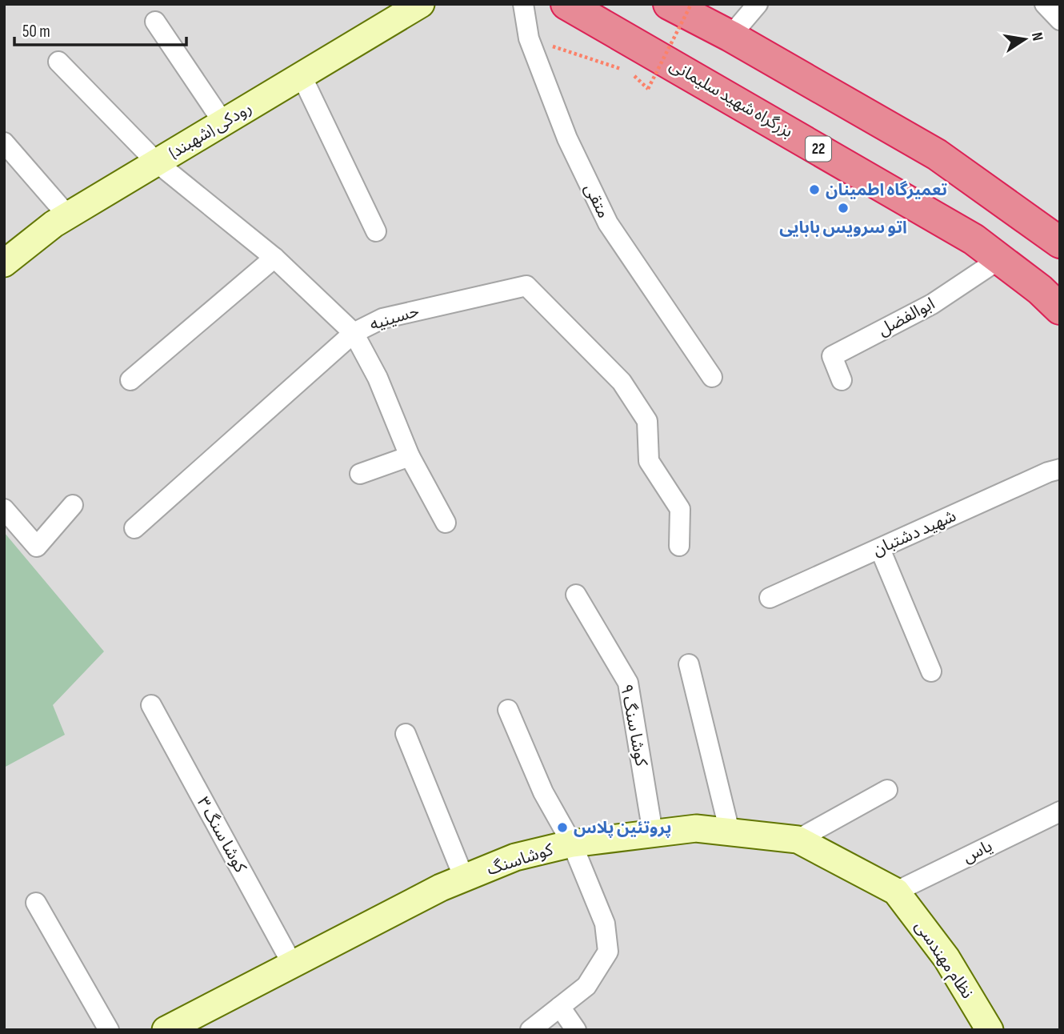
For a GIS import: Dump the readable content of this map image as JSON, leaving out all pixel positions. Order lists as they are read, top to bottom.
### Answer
{
  "streets": {
    "highway": ["بزرگراه شهید سلیمانی", "22"],
    "main road": ["رودکی (شهبند)", "کوشاسنگ", "نظام مهندسی"],
    "street": [
      "متقی",
      "ابوالفضل",
      "حسینیه",
      "شهید دشتبان",
      "کوشا سنگ ۹",
      "کوشا سنگ ۳",
      "یاس"
    ]
  },
  "crossings": [
    ["بزرگراه شهید سلیمانی", "ابوالفضل"],
    ["رودکی (شهبند)", "حسینیه"],
    ["کوشا سنگ ۹", "کوشاسنگ"],
    ["کوشا سنگ ۳", "کوشاسنگ"],
    ["یاس", "کوشاسنگ"],
    ["یاس", "نظام مهندسی"],
    ["کوشاسنگ", "نظام مهندسی"]
  ],
  "places": ["تعمیرگاه اطمینان", "اتو سرویس بابایی", "پروتئین پلاس"],
  "scale_bar": "50 m",
  "north": "right"
}
